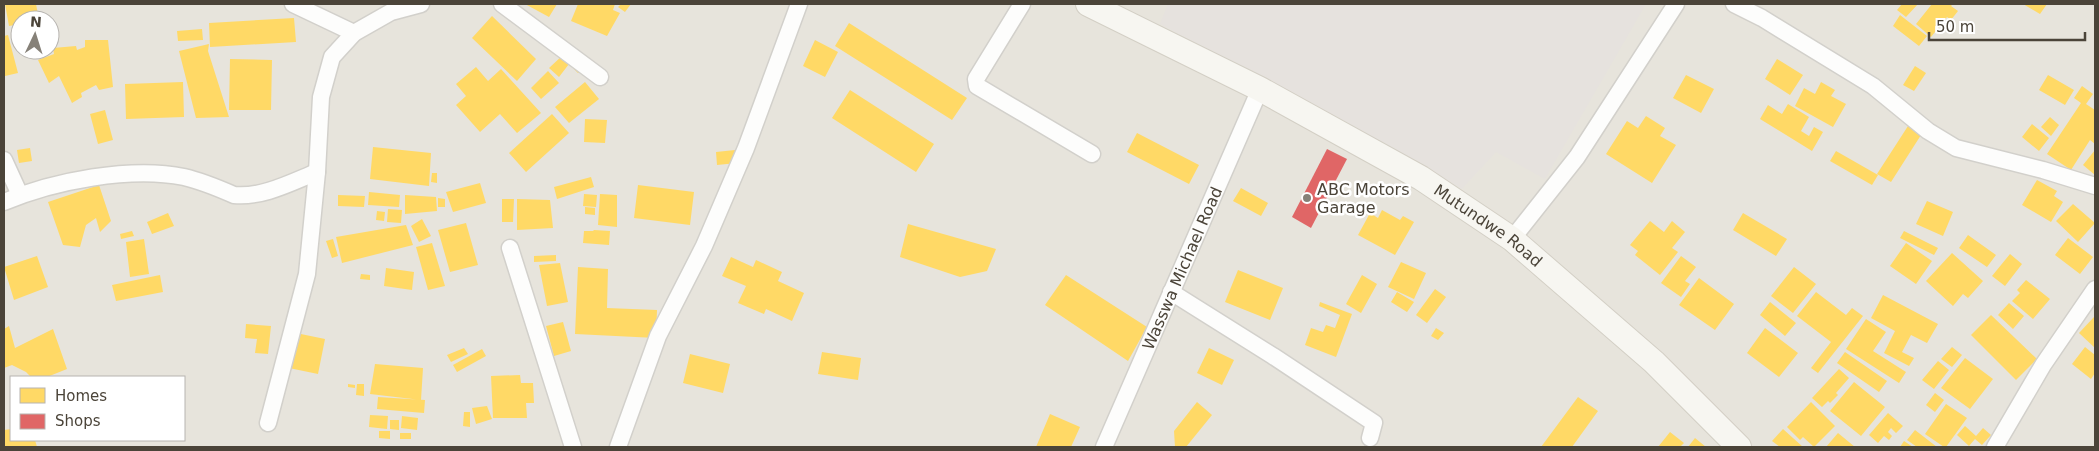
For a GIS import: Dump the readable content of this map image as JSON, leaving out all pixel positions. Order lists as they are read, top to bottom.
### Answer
{
  "streets": {
    "main road": ["Mutundwe Road"],
    "street": ["Wasswa Michael Road"]
  },
  "crossings": [
    ["Mutundwe Road", "Wasswa Michael Road"]
  ],
  "places": ["ABC Motors Garage"],
  "legend": ["Homes", "Shops"],
  "scale_bar": "50 m",
  "north": "top"
}
